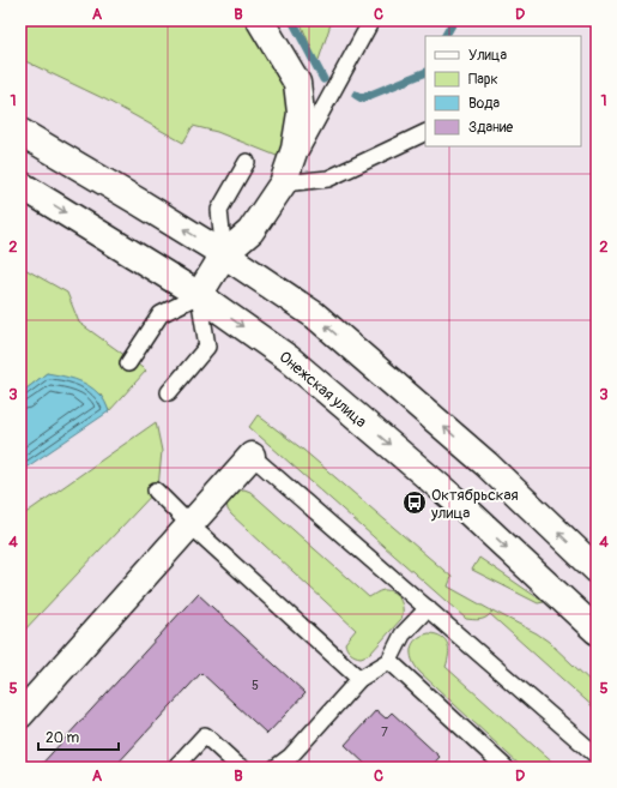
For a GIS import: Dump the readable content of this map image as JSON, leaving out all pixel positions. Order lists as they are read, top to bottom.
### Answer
{
  "streets": {
    "main road": ["Онежская улица"]
  },
  "places": {
    "bus stop": ["Октябрьская улица"]
  },
  "house_numbers": ["5", "7"],
  "legend": [
    "Улица",
    "Парк",
    "Вода",
    "Здание"
  ],
  "scale_bar": "20 m",
  "grid": {
    "columns": [
      "A",
      "B",
      "C",
      "D"
    ],
    "rows": [
      "1",
      "2",
      "3",
      "4",
      "5"
    ]
  }
}
